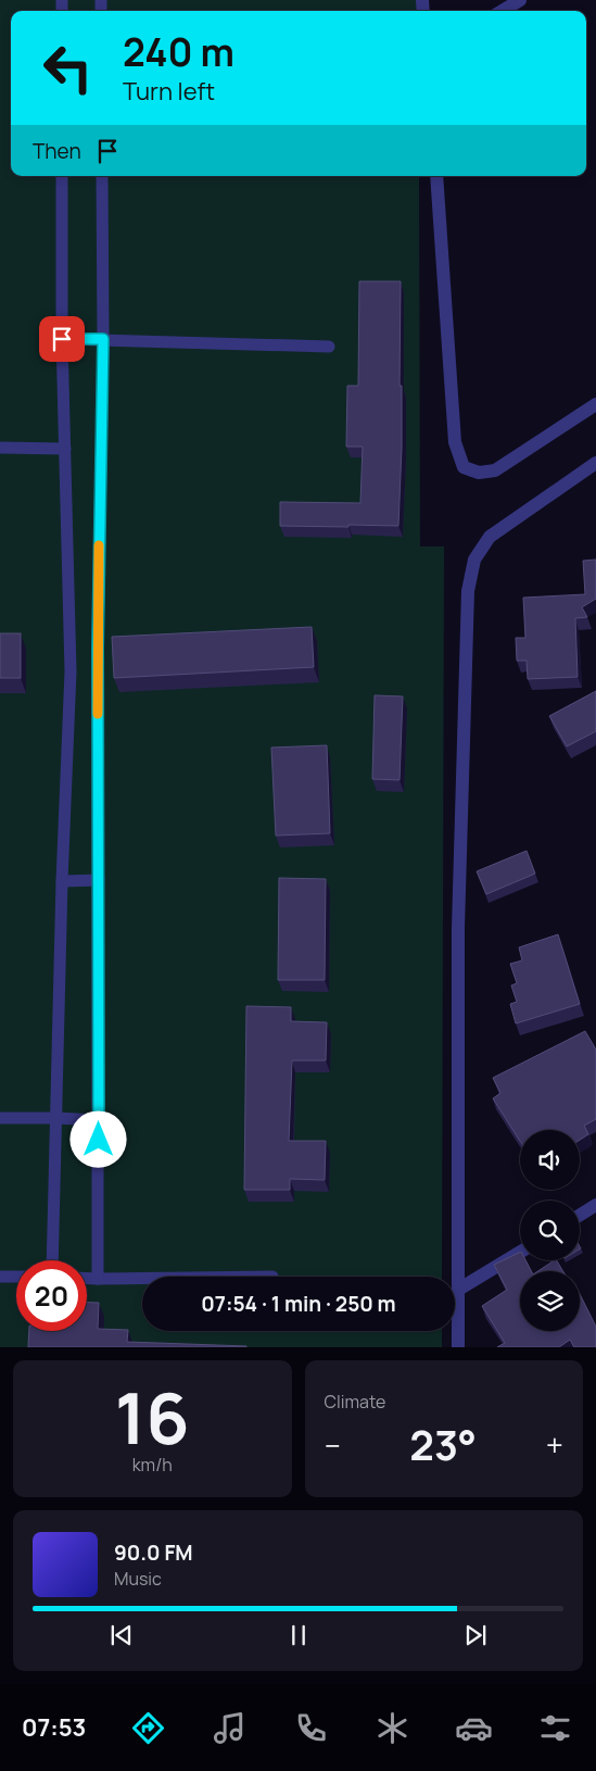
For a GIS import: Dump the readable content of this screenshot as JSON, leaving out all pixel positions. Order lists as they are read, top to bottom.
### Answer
{
  "page": {
    "turn": ["240 m", "Turn left"],
    "then": "Then",
    "limit": "20",
    "trip": "07:54 · 1 min · 250 m",
    "tile": [
      ["16", "km/h"],
      "Climate"
    ],
    "heat": ["−", "23°", "+"],
    "song": ["90.0 FM", "Music"],
    "tabs": "07:53"
  }
}
